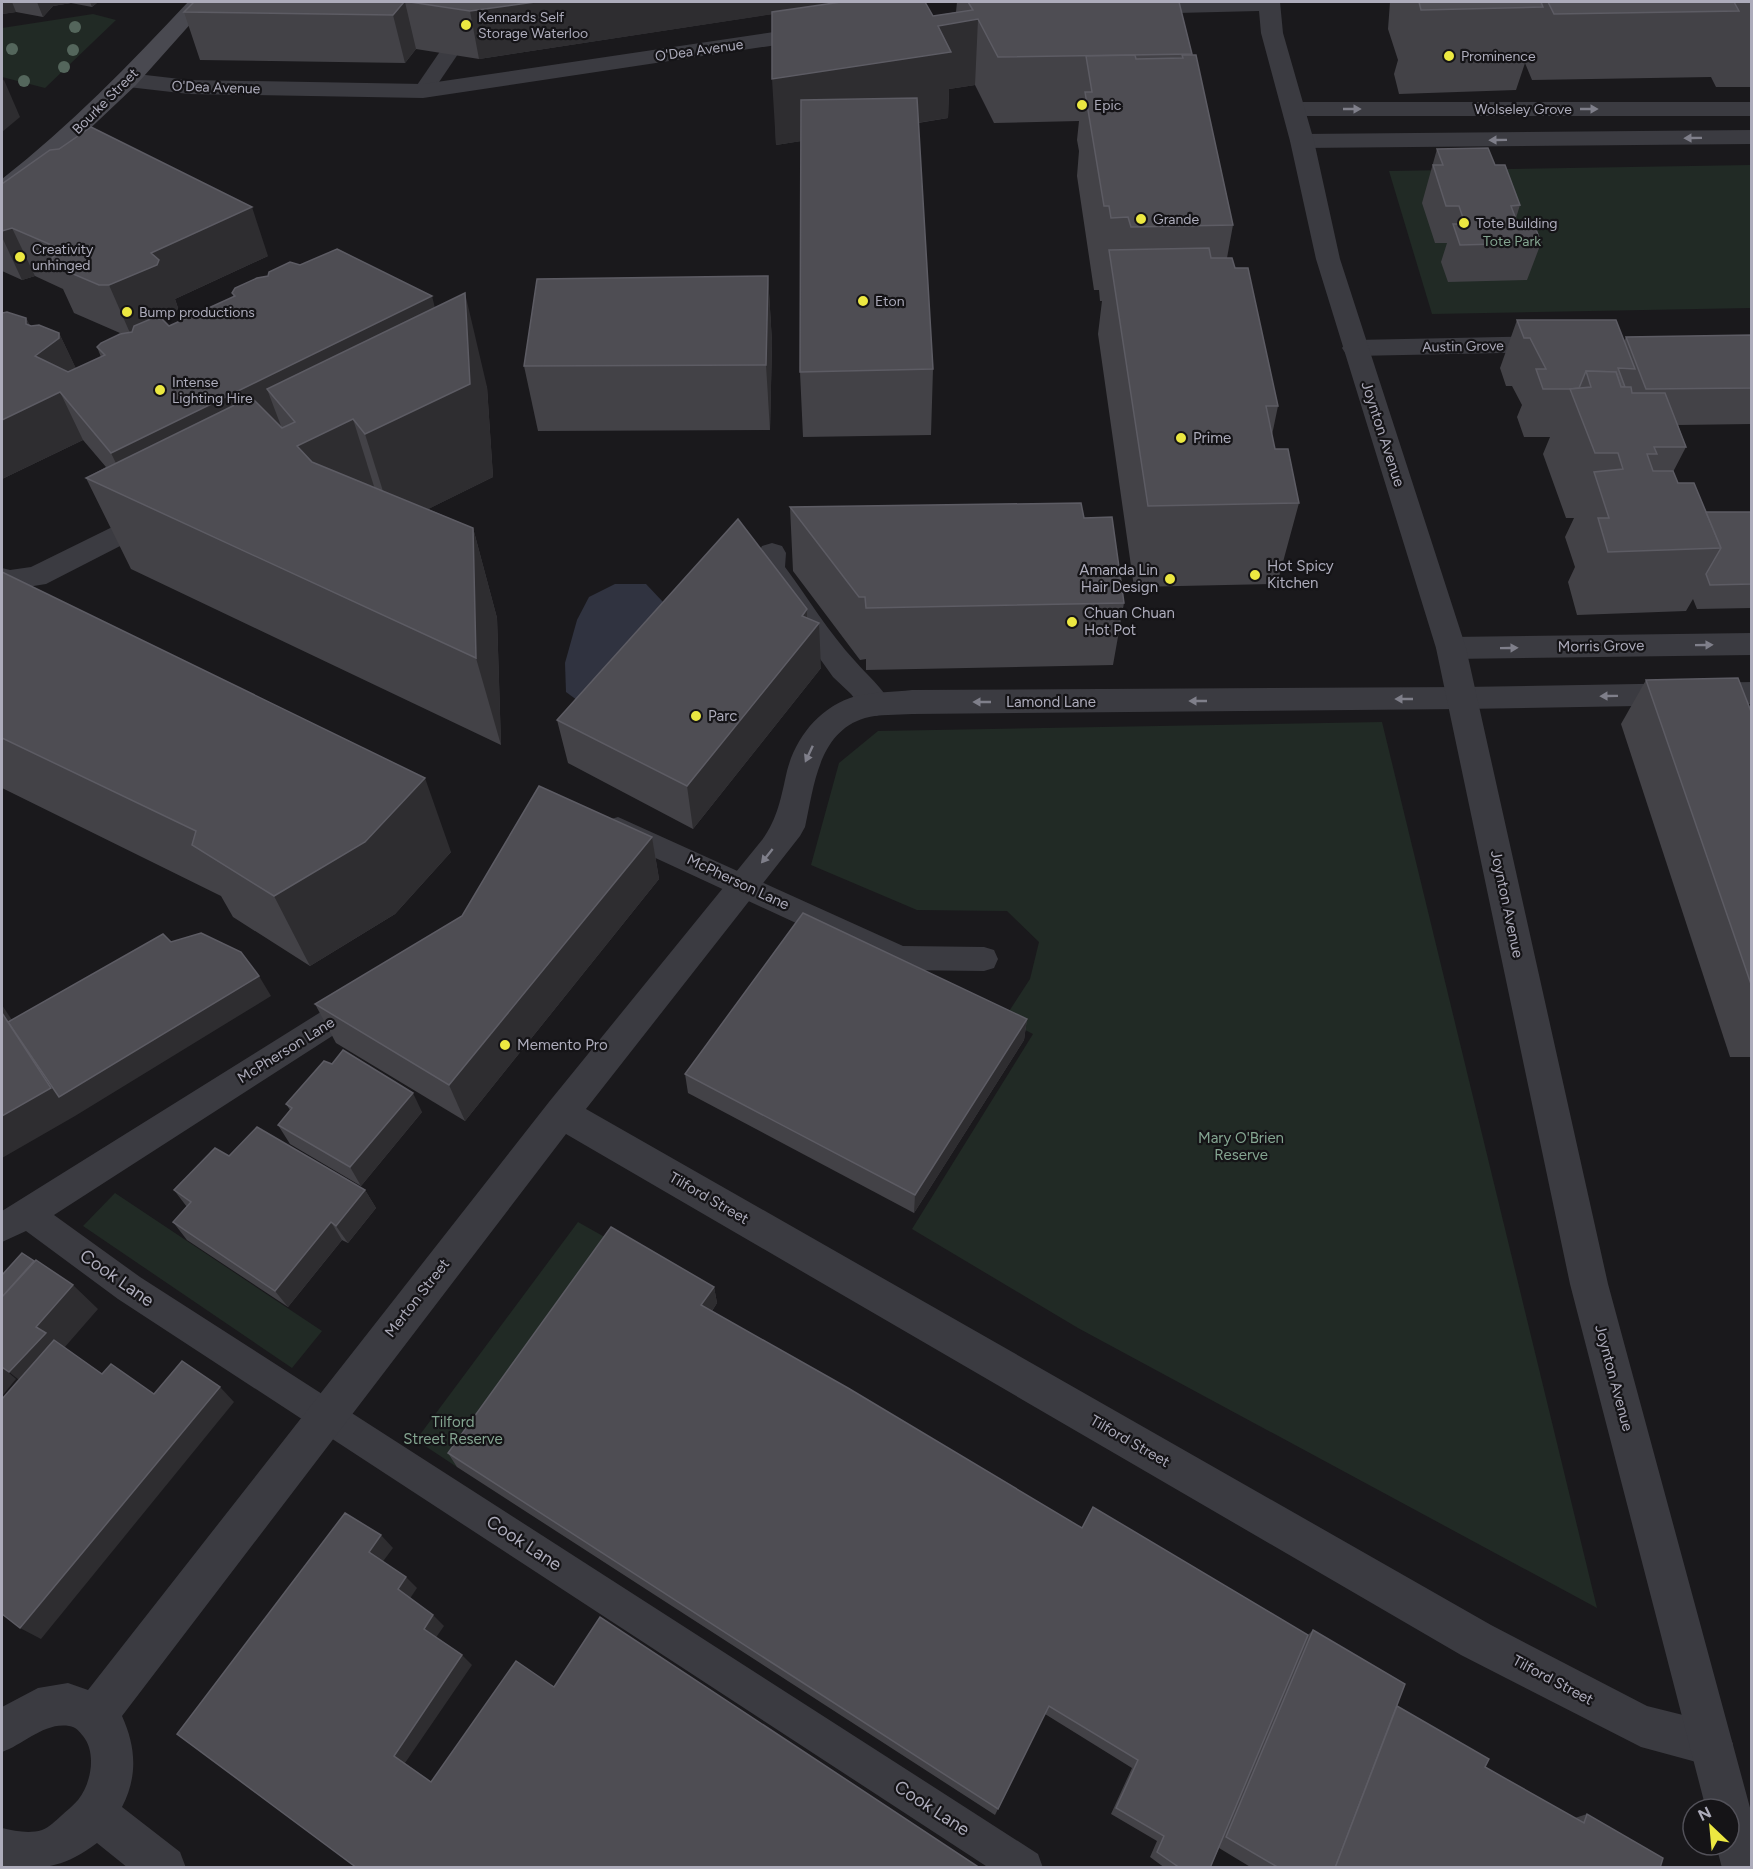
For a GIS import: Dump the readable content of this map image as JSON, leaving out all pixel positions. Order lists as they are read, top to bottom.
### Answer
{
  "streets": {
    "main road": ["Bourke Street"],
    "street": [
      "O'Dea Avenue",
      "Wolseley Grove",
      "Austin Grove",
      "Joynton Avenue",
      "Morris Grove",
      "Lamond Lane",
      "Tilford Street",
      "Merton Street"
    ],
    "lane": ["McPherson Lane", "Cook Lane"]
  },
  "crossings": [
    ["O'Dea Avenue", "Bourke Street"],
    ["Wolseley Grove", "Joynton Avenue"],
    ["Austin Grove", "Joynton Avenue"],
    ["Joynton Avenue", "Morris Grove"],
    ["Joynton Avenue", "Lamond Lane"],
    ["Joynton Avenue", "Tilford Street"],
    ["Lamond Lane", "McPherson Lane"],
    ["Lamond Lane", "Merton Street"],
    ["McPherson Lane", "Cook Lane"],
    ["McPherson Lane", "Merton Street"],
    ["Tilford Street", "Merton Street"],
    ["Cook Lane", "Merton Street"]
  ],
  "one_way": ["Lamond Lane"],
  "parks": ["Tote Park", "Mary O'Brien Reserve", "Tilford Street Reserve"],
  "places": [
    "Kennards Self Storage Waterloo",
    "Prominence",
    "Epic",
    "Grande",
    "Tote Building",
    "Creativity unhinged",
    "Eton",
    "Bump productions",
    "Intense Lighting Hire",
    "Prime",
    "Hot Spicy Kitchen",
    "Amanda Lin Hair Design",
    "Chuan Chuan Hot Pot",
    "Parc",
    "Memento Pro"
  ],
  "north": "top left"
}
